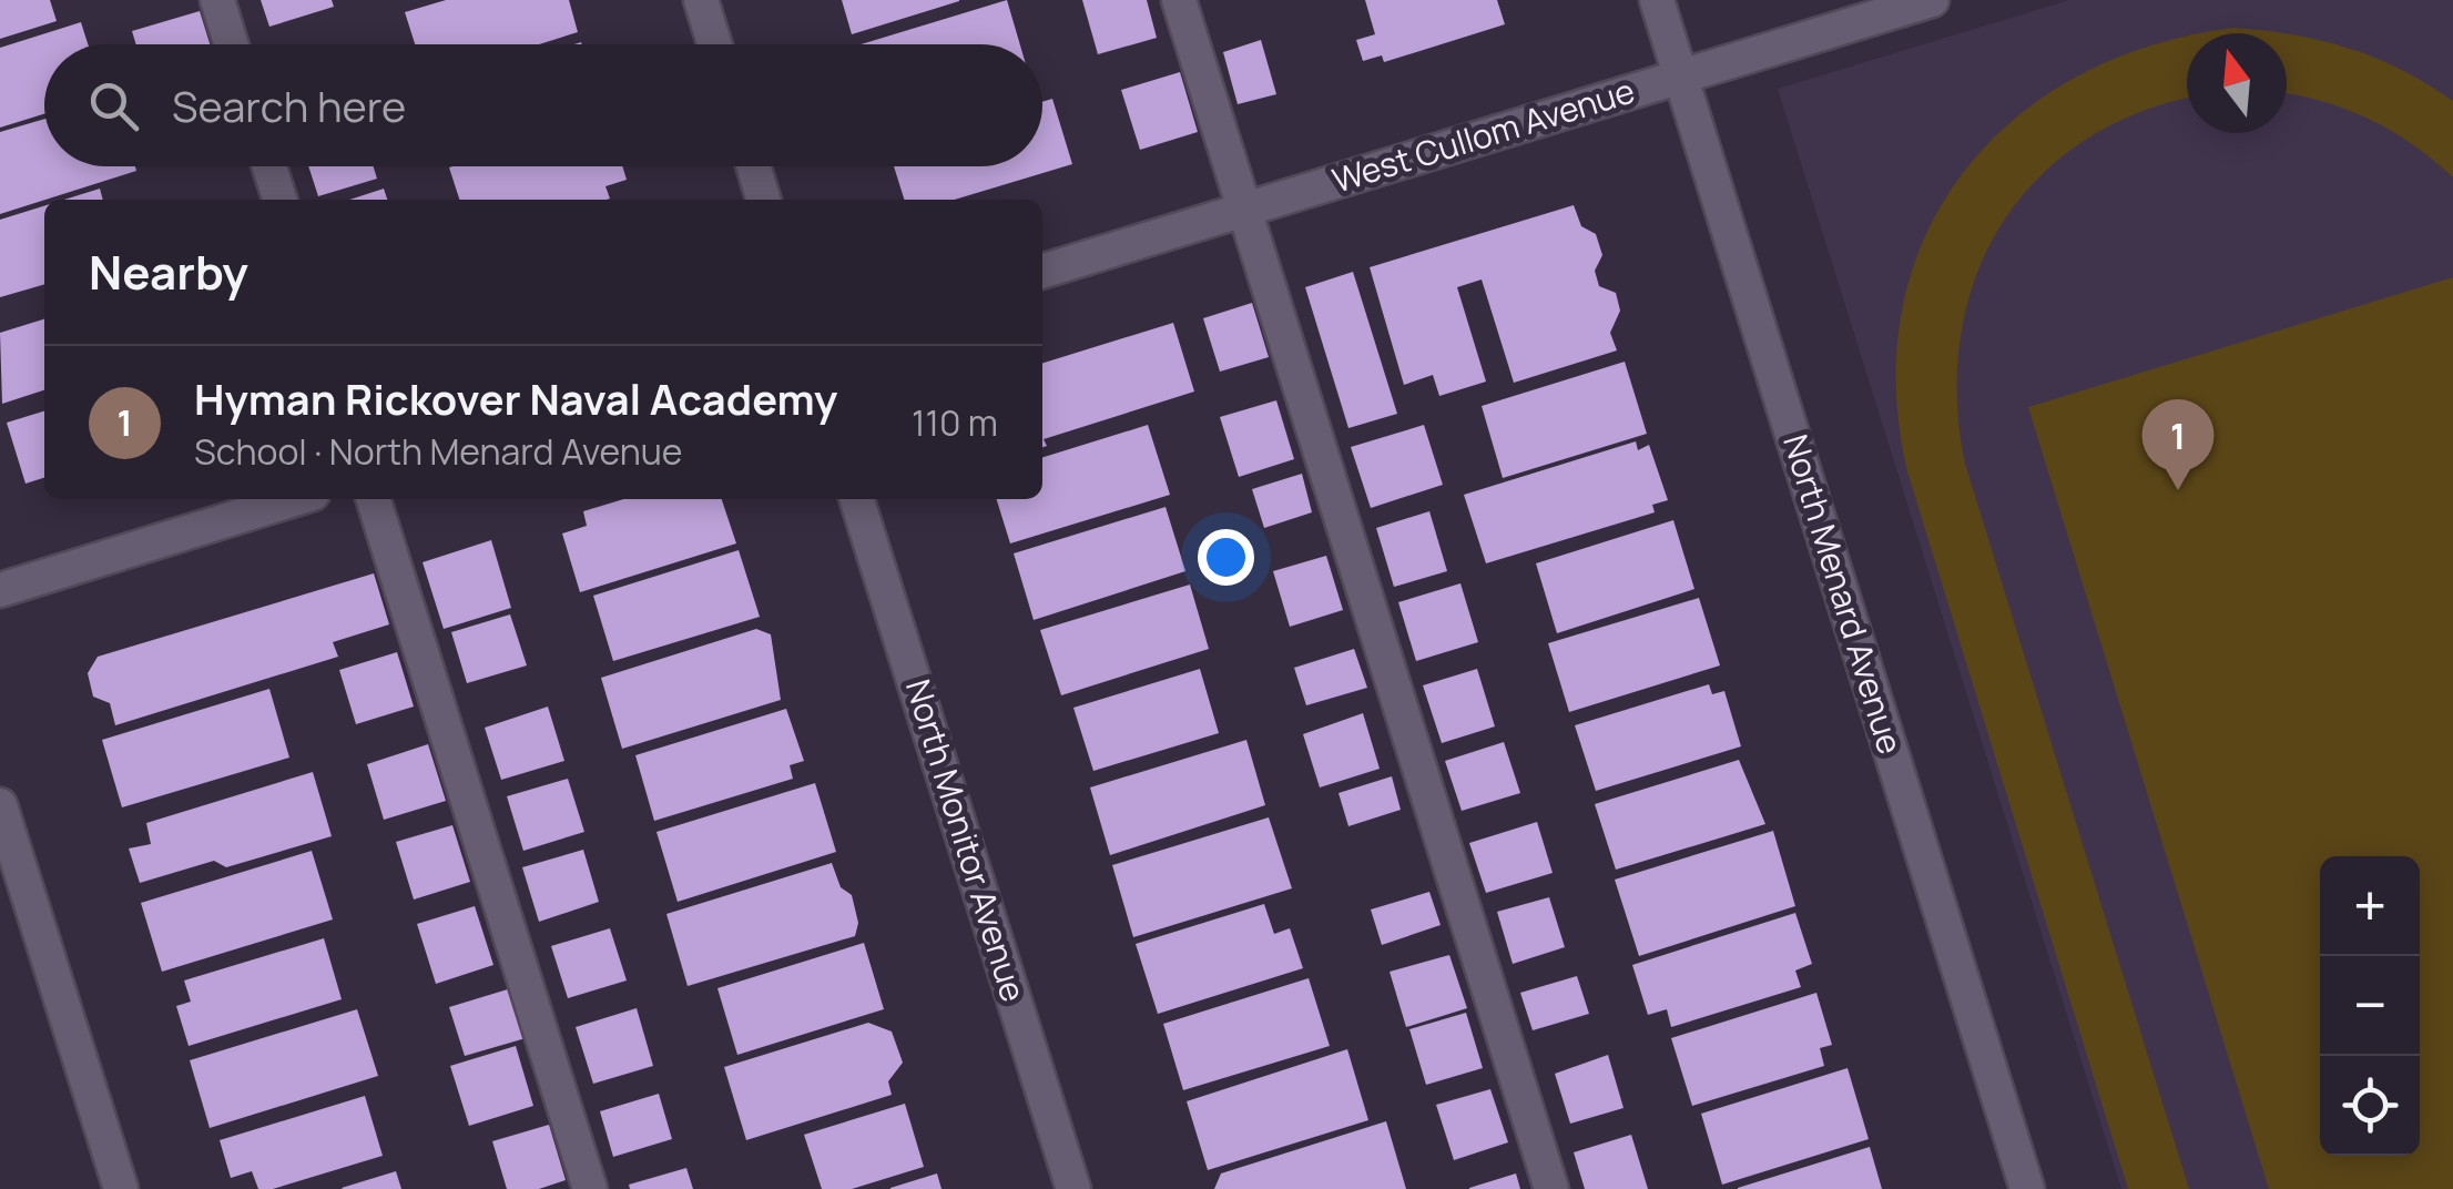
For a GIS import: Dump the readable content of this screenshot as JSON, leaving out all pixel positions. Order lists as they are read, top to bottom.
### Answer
{
  "streets": {
    "street": ["West Cullom Avenue", "North Menard Avenue", "North Monitor Avenue"]
  },
  "crossings": [
    ["West Cullom Avenue", "North Menard Avenue"]
  ],
  "north": "top",
  "page": {
    "search": "Search here",
    "heading": "Nearby",
    "list": [
      {
        "mark": "1",
        "name": "Hyman Rickover Naval Academy",
        "note": "School · North Menard Avenue",
        "value": "110 m"
      }
    ],
    "pins": "1",
    "map_buttons": ["+", "−"]
  }
}
